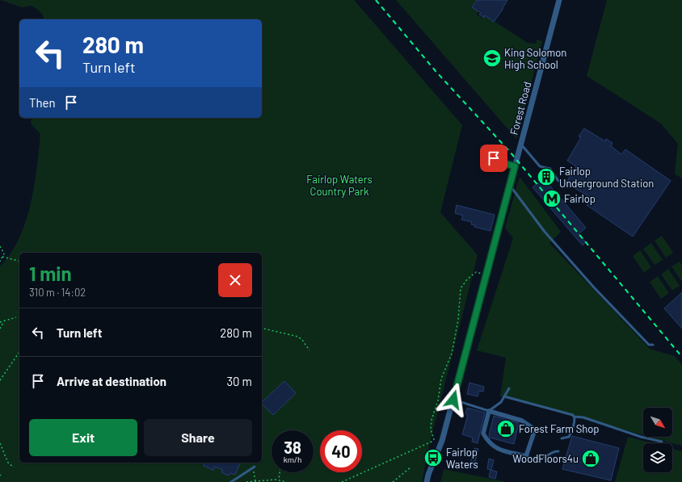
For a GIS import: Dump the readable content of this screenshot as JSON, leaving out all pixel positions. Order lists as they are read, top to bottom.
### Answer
{
  "streets": {
    "street": ["Forest Road"]
  },
  "parks": ["Fairlop Waters Country Park"],
  "places": {
    "school or university": ["King Solomon High School"],
    "building": ["Fairlop Underground Station"],
    "metro station": ["Fairlop"],
    "shop": ["Forest Farm Shop", "WoodFloors4u"],
    "bus stop": ["Fairlop Waters"]
  },
  "north": "bottom right",
  "page": {
    "turn": ["280 m", "Turn left"],
    "then": "Then",
    "heading": ["1 min", "310 m · 14:02"],
    "list": [
      {
        "name": "Turn left",
        "value": "280 m"
      },
      {
        "name": "Arrive at destination",
        "value": "30 m"
      }
    ],
    "buttons": ["Exit", "Share"],
    "speed": "38 km/h",
    "limit": "40"
  }
}
